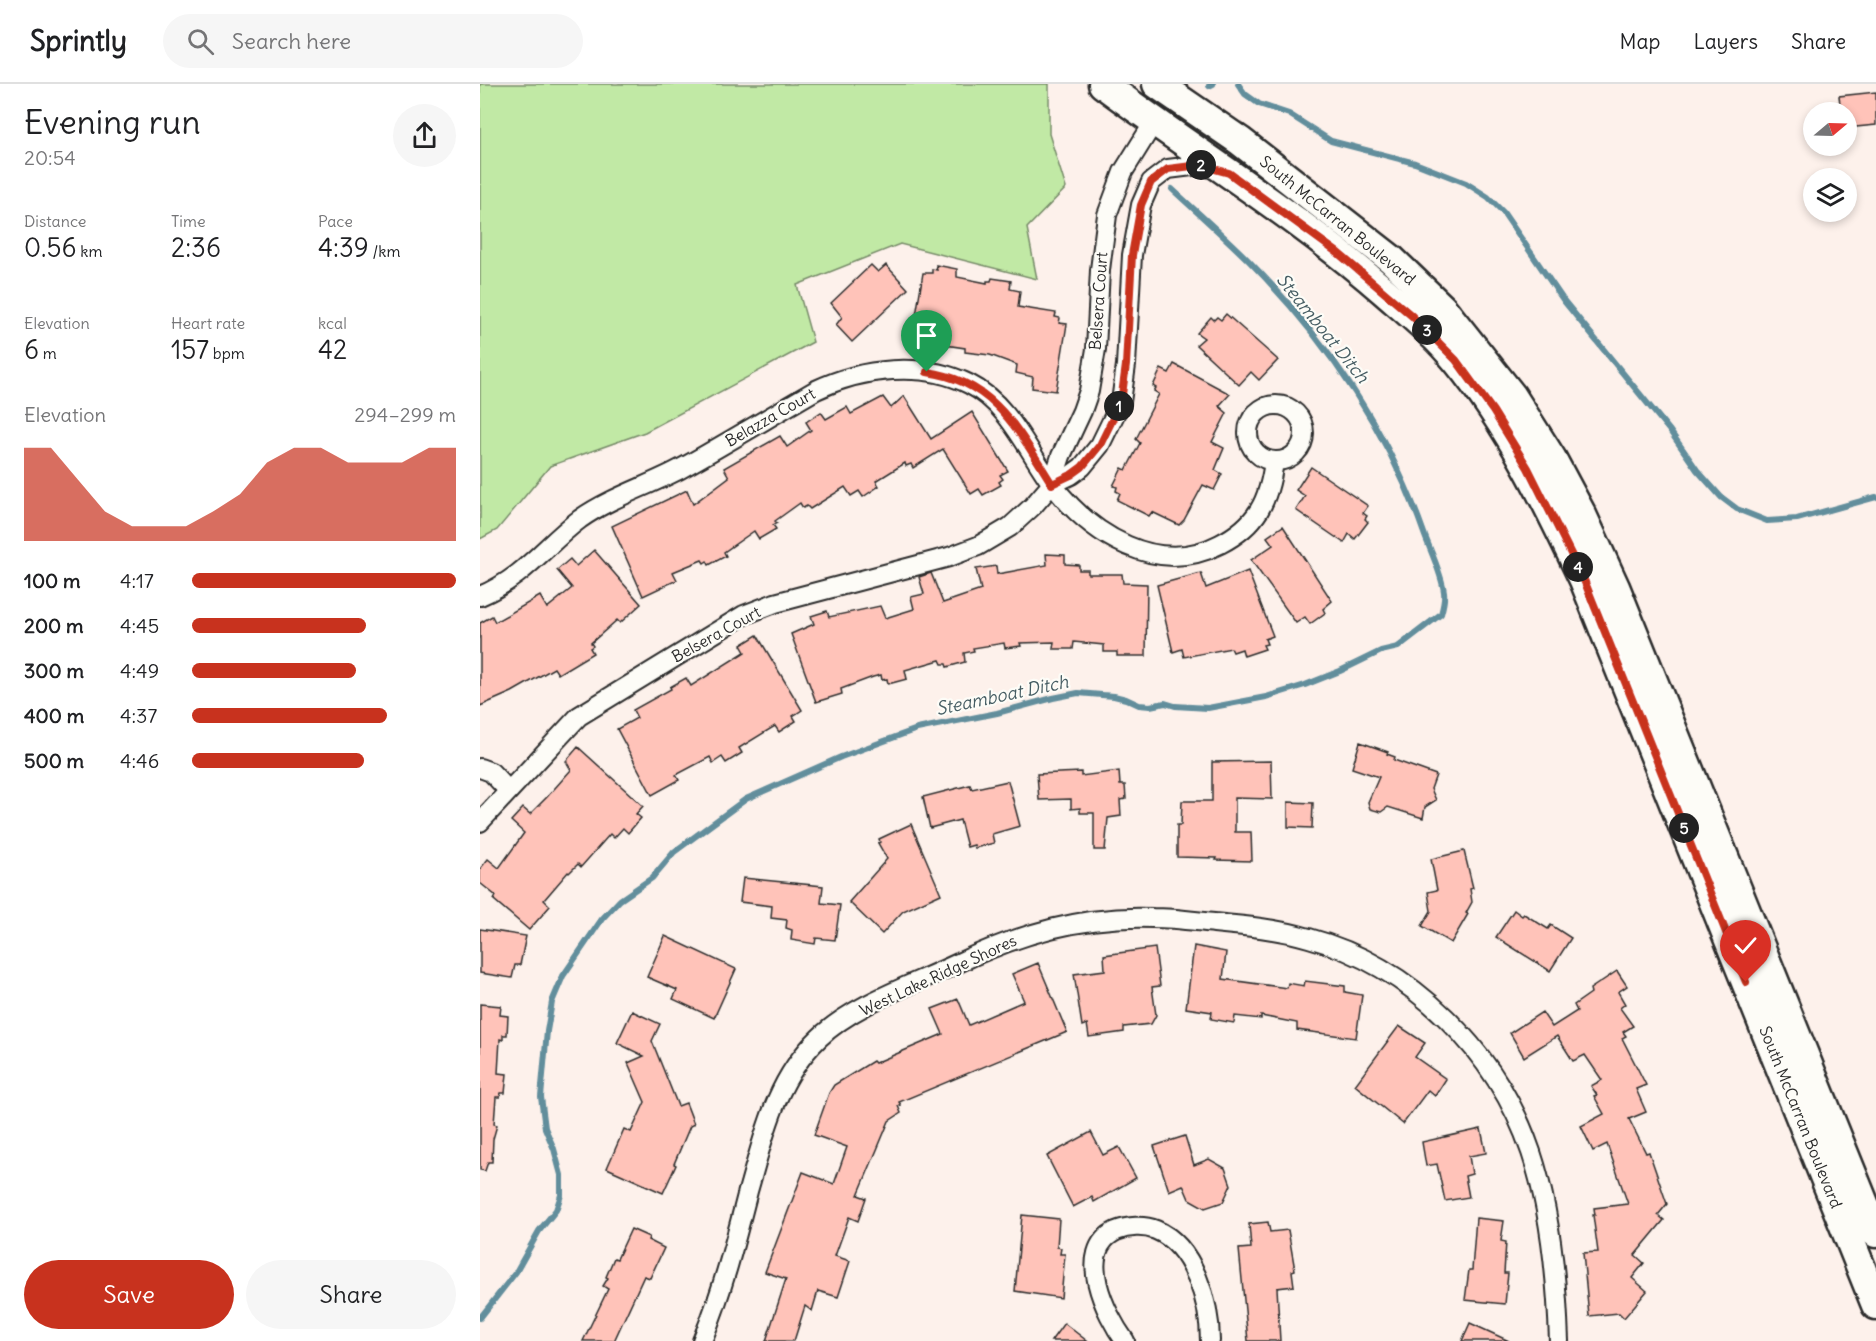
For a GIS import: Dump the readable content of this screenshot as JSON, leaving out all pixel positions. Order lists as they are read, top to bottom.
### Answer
{
  "streets": {
    "main road": ["South McCarran Boulevard"],
    "street": ["Belsera Court", "Belazza Court", "West Lake Ridge Shores"]
  },
  "crossings": [
    ["South McCarran Boulevard", "Belsera Court"],
    ["Belsera Court", "Belazza Court"]
  ],
  "water": ["Steamboat Ditch"],
  "north": "right",
  "page": {
    "header": "Sprintly",
    "search": "Search here",
    "nav": ["Map", "Layers", "Share"],
    "heading": ["Evening run", "20:54"],
    "pins": [
      "2",
      "3",
      "1",
      "4",
      "5"
    ],
    "stats": [
      ["Distance", "0.56 km"],
      ["Time", "2:36"],
      ["Pace", "4:39 /km"],
      ["Elevation", "6 m"],
      ["Heart rate", "157 bpm"],
      ["kcal", "42"]
    ],
    "chart": ["Elevation", "294–299 m"],
    "list": [
      {
        "name": "100 m",
        "note": "4:17"
      },
      {
        "name": "200 m",
        "note": "4:45"
      },
      {
        "name": "300 m",
        "note": "4:49"
      },
      {
        "name": "400 m",
        "note": "4:37"
      },
      {
        "name": "500 m",
        "note": "4:46"
      }
    ],
    "buttons": ["Save", "Share"]
  }
}
